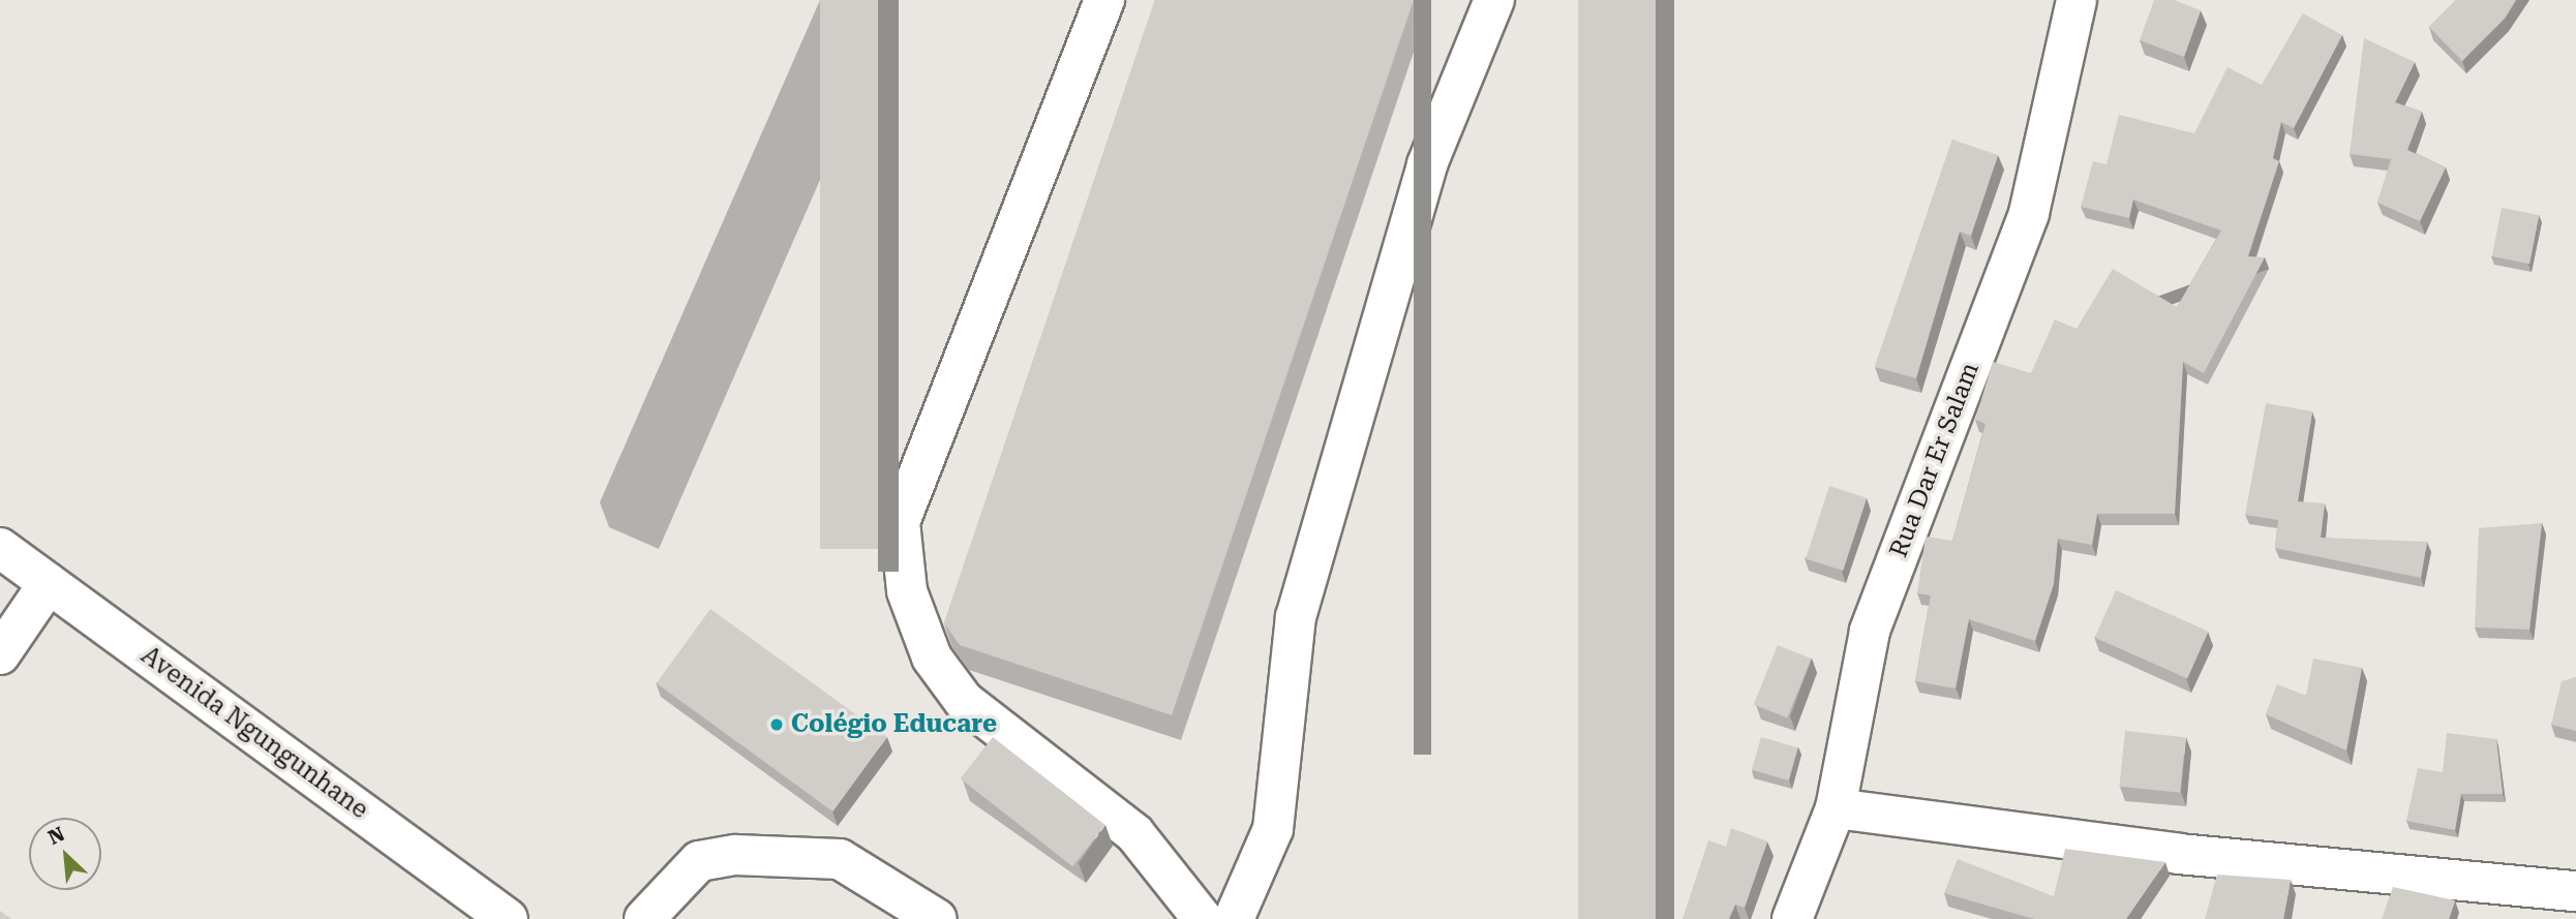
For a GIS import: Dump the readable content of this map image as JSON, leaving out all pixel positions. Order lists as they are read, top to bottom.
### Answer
{
  "streets": {
    "street": ["Rua Dar Er Salam", "Avenida Ngungunhane"]
  },
  "places": ["Colégio Educare"],
  "north": "top left"
}
